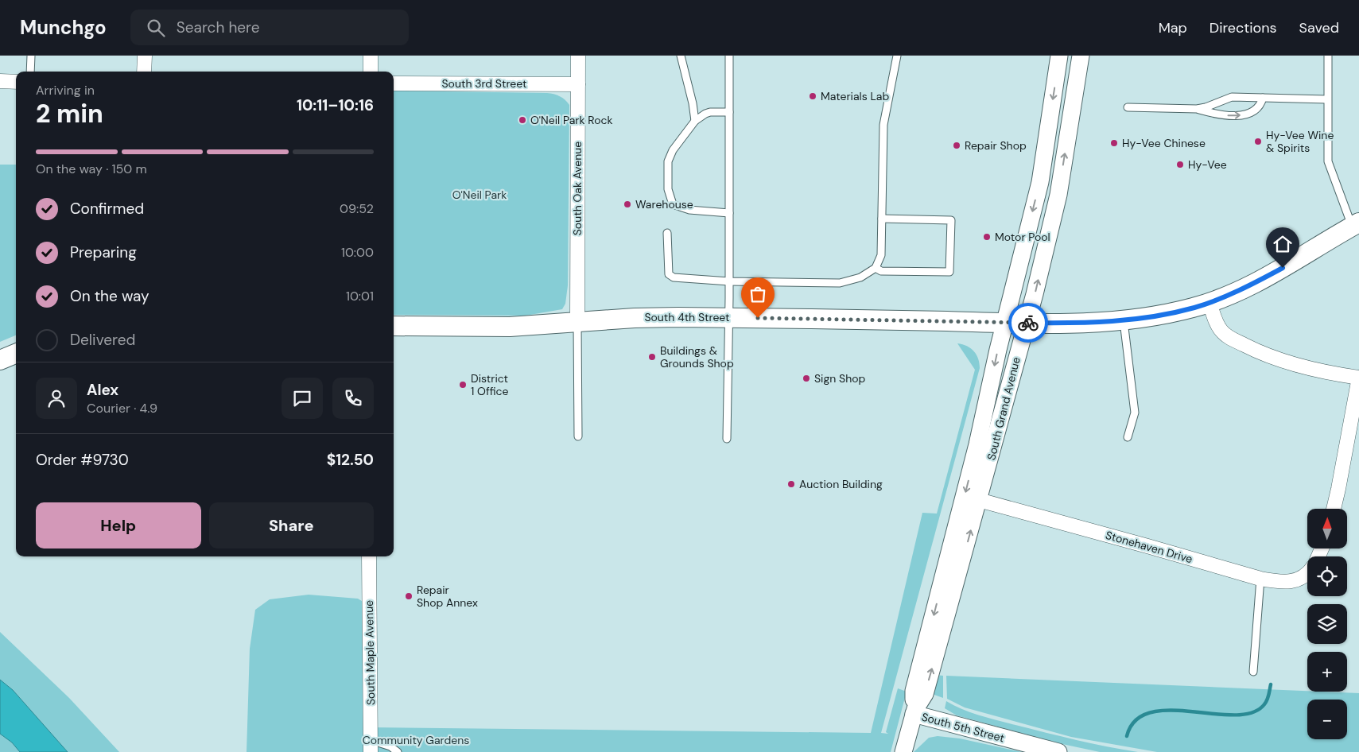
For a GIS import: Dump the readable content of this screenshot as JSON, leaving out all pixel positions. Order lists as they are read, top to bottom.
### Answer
{
  "streets": {
    "main road": ["South 4th Street"],
    "street": [
      "South 3rd Street",
      "South Oak Avenue",
      "South Grand Avenue",
      "Stonehaven Drive",
      "South Maple Avenue",
      "South 5th Street"
    ]
  },
  "crossings": [
    ["South 3rd Street", "South Oak Avenue"],
    ["South Oak Avenue", "South 4th Street"],
    ["South 4th Street", "South Grand Avenue"],
    ["South Grand Avenue", "Stonehaven Drive"],
    ["South Grand Avenue", "South 5th Street"]
  ],
  "parks": ["O'Neil Park", "Community Gardens"],
  "places": [
    "Materials Lab",
    "O'Neil Park Rock",
    "Hy-Vee Wine & Spirits",
    "Hy-Vee Chinese",
    "Repair Shop",
    "Hy-Vee",
    "Warehouse",
    "Motor Pool",
    "Buildings & Grounds Shop",
    "Sign Shop",
    "District 1 Office",
    "Auction Building",
    "Repair Shop Annex"
  ],
  "north": "top",
  "page": {
    "header": "Munchgo",
    "search": "Search here",
    "nav": ["Map", "Directions", "Saved"],
    "heading": ["2 min", "Arriving in", "10:11–10:16"],
    "panel": [
      "Alex",
      "Courier · 4.9",
      "Order #9730",
      "$12.50"
    ],
    "bar": "On the way · 150 m",
    "list": [
      ["Confirmed", "09:52"],
      ["Preparing", "10:00"],
      ["On the way", "10:01"],
      "Delivered"
    ],
    "buttons": ["Help", "Share"],
    "map_buttons": ["+", "−"]
  }
}
